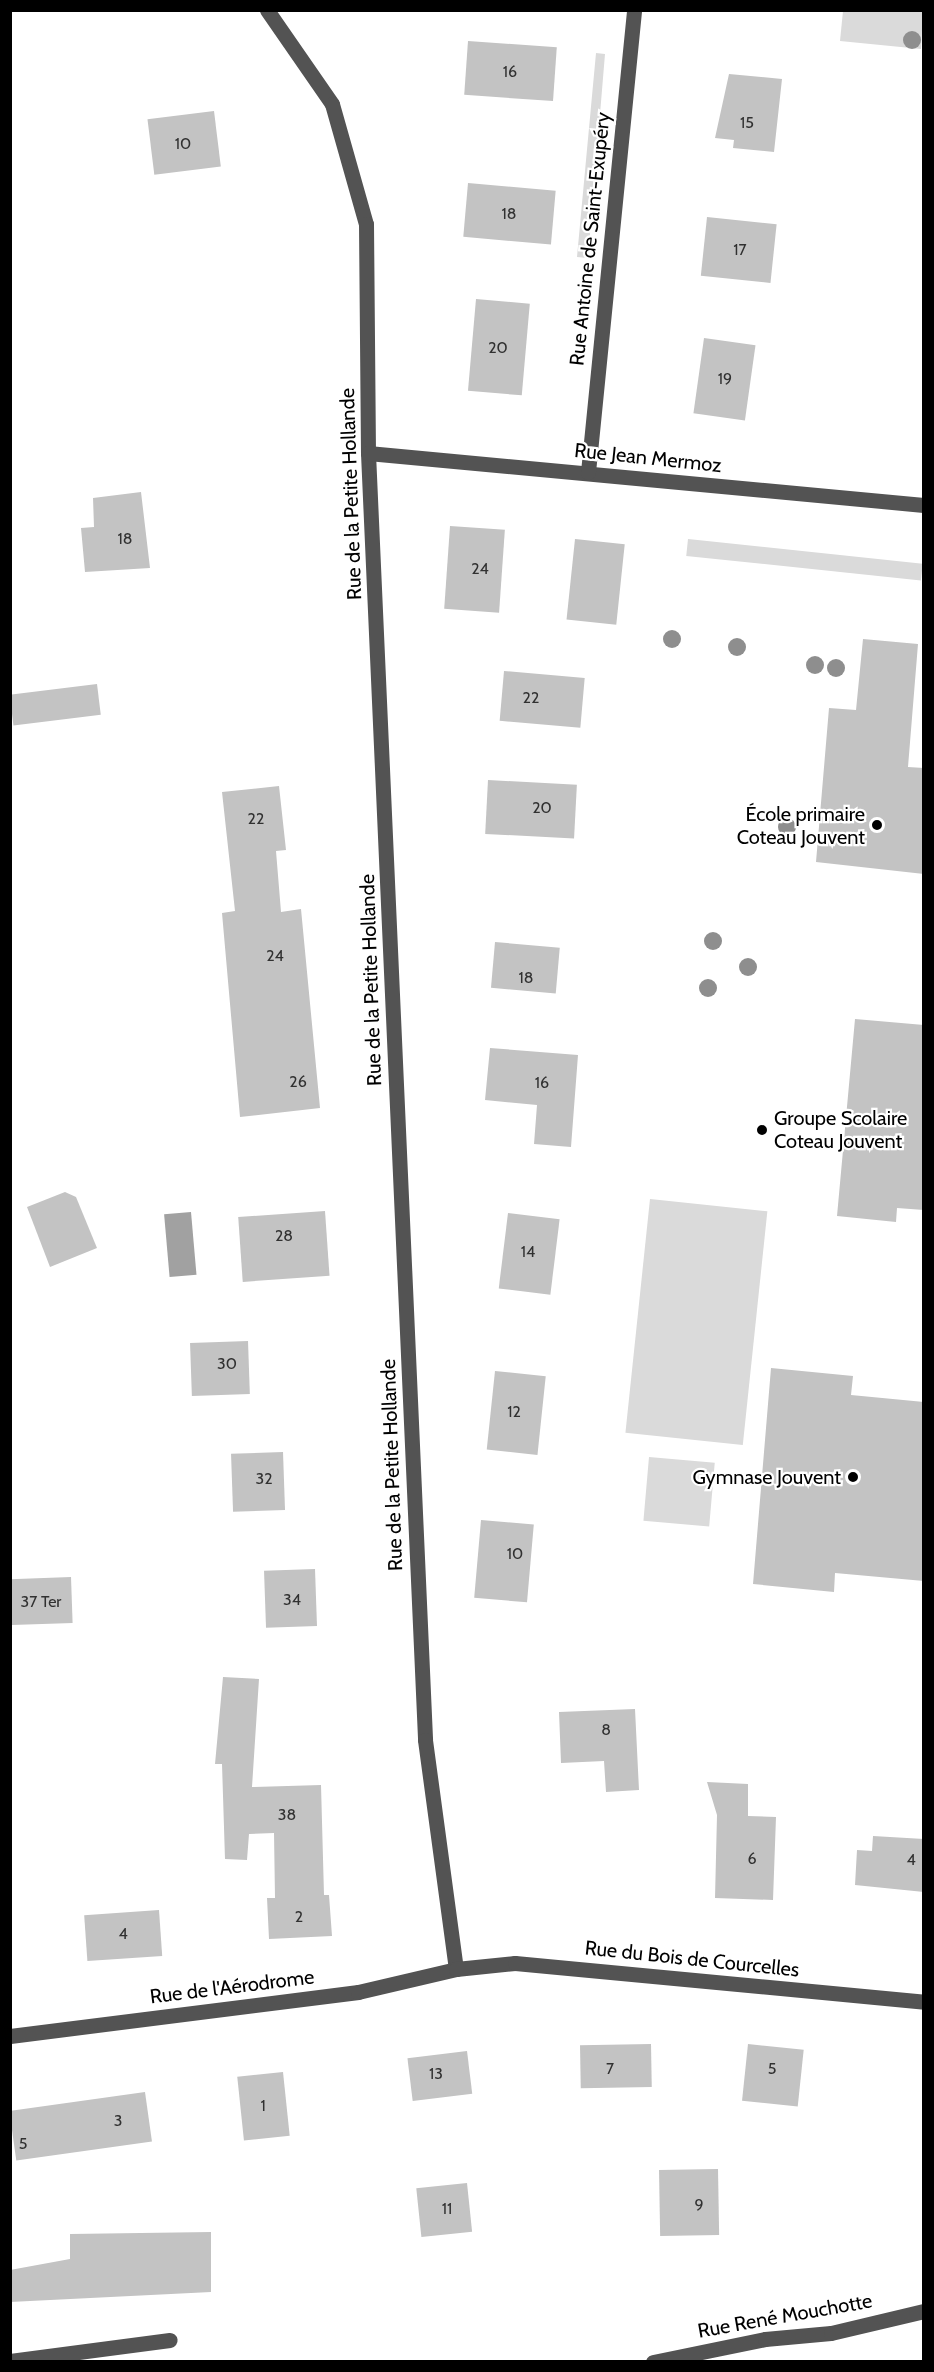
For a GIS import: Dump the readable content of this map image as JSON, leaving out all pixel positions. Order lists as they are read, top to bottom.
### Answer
{
  "streets": {
    "street": [
      "Rue Antoine de Saint-Exupéry",
      "Rue Jean Mermoz",
      "Rue de la Petite Hollande",
      "Rue du Bois de Courcelles",
      "Rue de l'Aérodrome",
      "Rue René Mouchotte"
    ]
  },
  "crossings": [
    ["Rue Antoine de Saint-Exupéry", "Rue Jean Mermoz"],
    ["Rue Jean Mermoz", "Rue de la Petite Hollande"],
    ["Rue de la Petite Hollande", "Rue du Bois de Courcelles"],
    ["Rue de la Petite Hollande", "Rue de l'Aérodrome"],
    ["Rue du Bois de Courcelles", "Rue de l'Aérodrome"]
  ],
  "places": ["École primaire Coteau Jouvent", "Groupe Scolaire Coteau Jouvent", "Gymnase Jouvent"],
  "house_numbers": [
    "16",
    "15",
    "10",
    "18",
    "17",
    "20",
    "19",
    "18",
    "24",
    "22",
    "20",
    "22",
    "24",
    "18",
    "26",
    "16",
    "28",
    "14",
    "30",
    "12",
    "32",
    "10",
    "34",
    "37 Ter",
    "8",
    "38",
    "6",
    "4",
    "2",
    "4",
    "7",
    "5",
    "13",
    "1",
    "3",
    "5",
    "9",
    "11"
  ]
}
